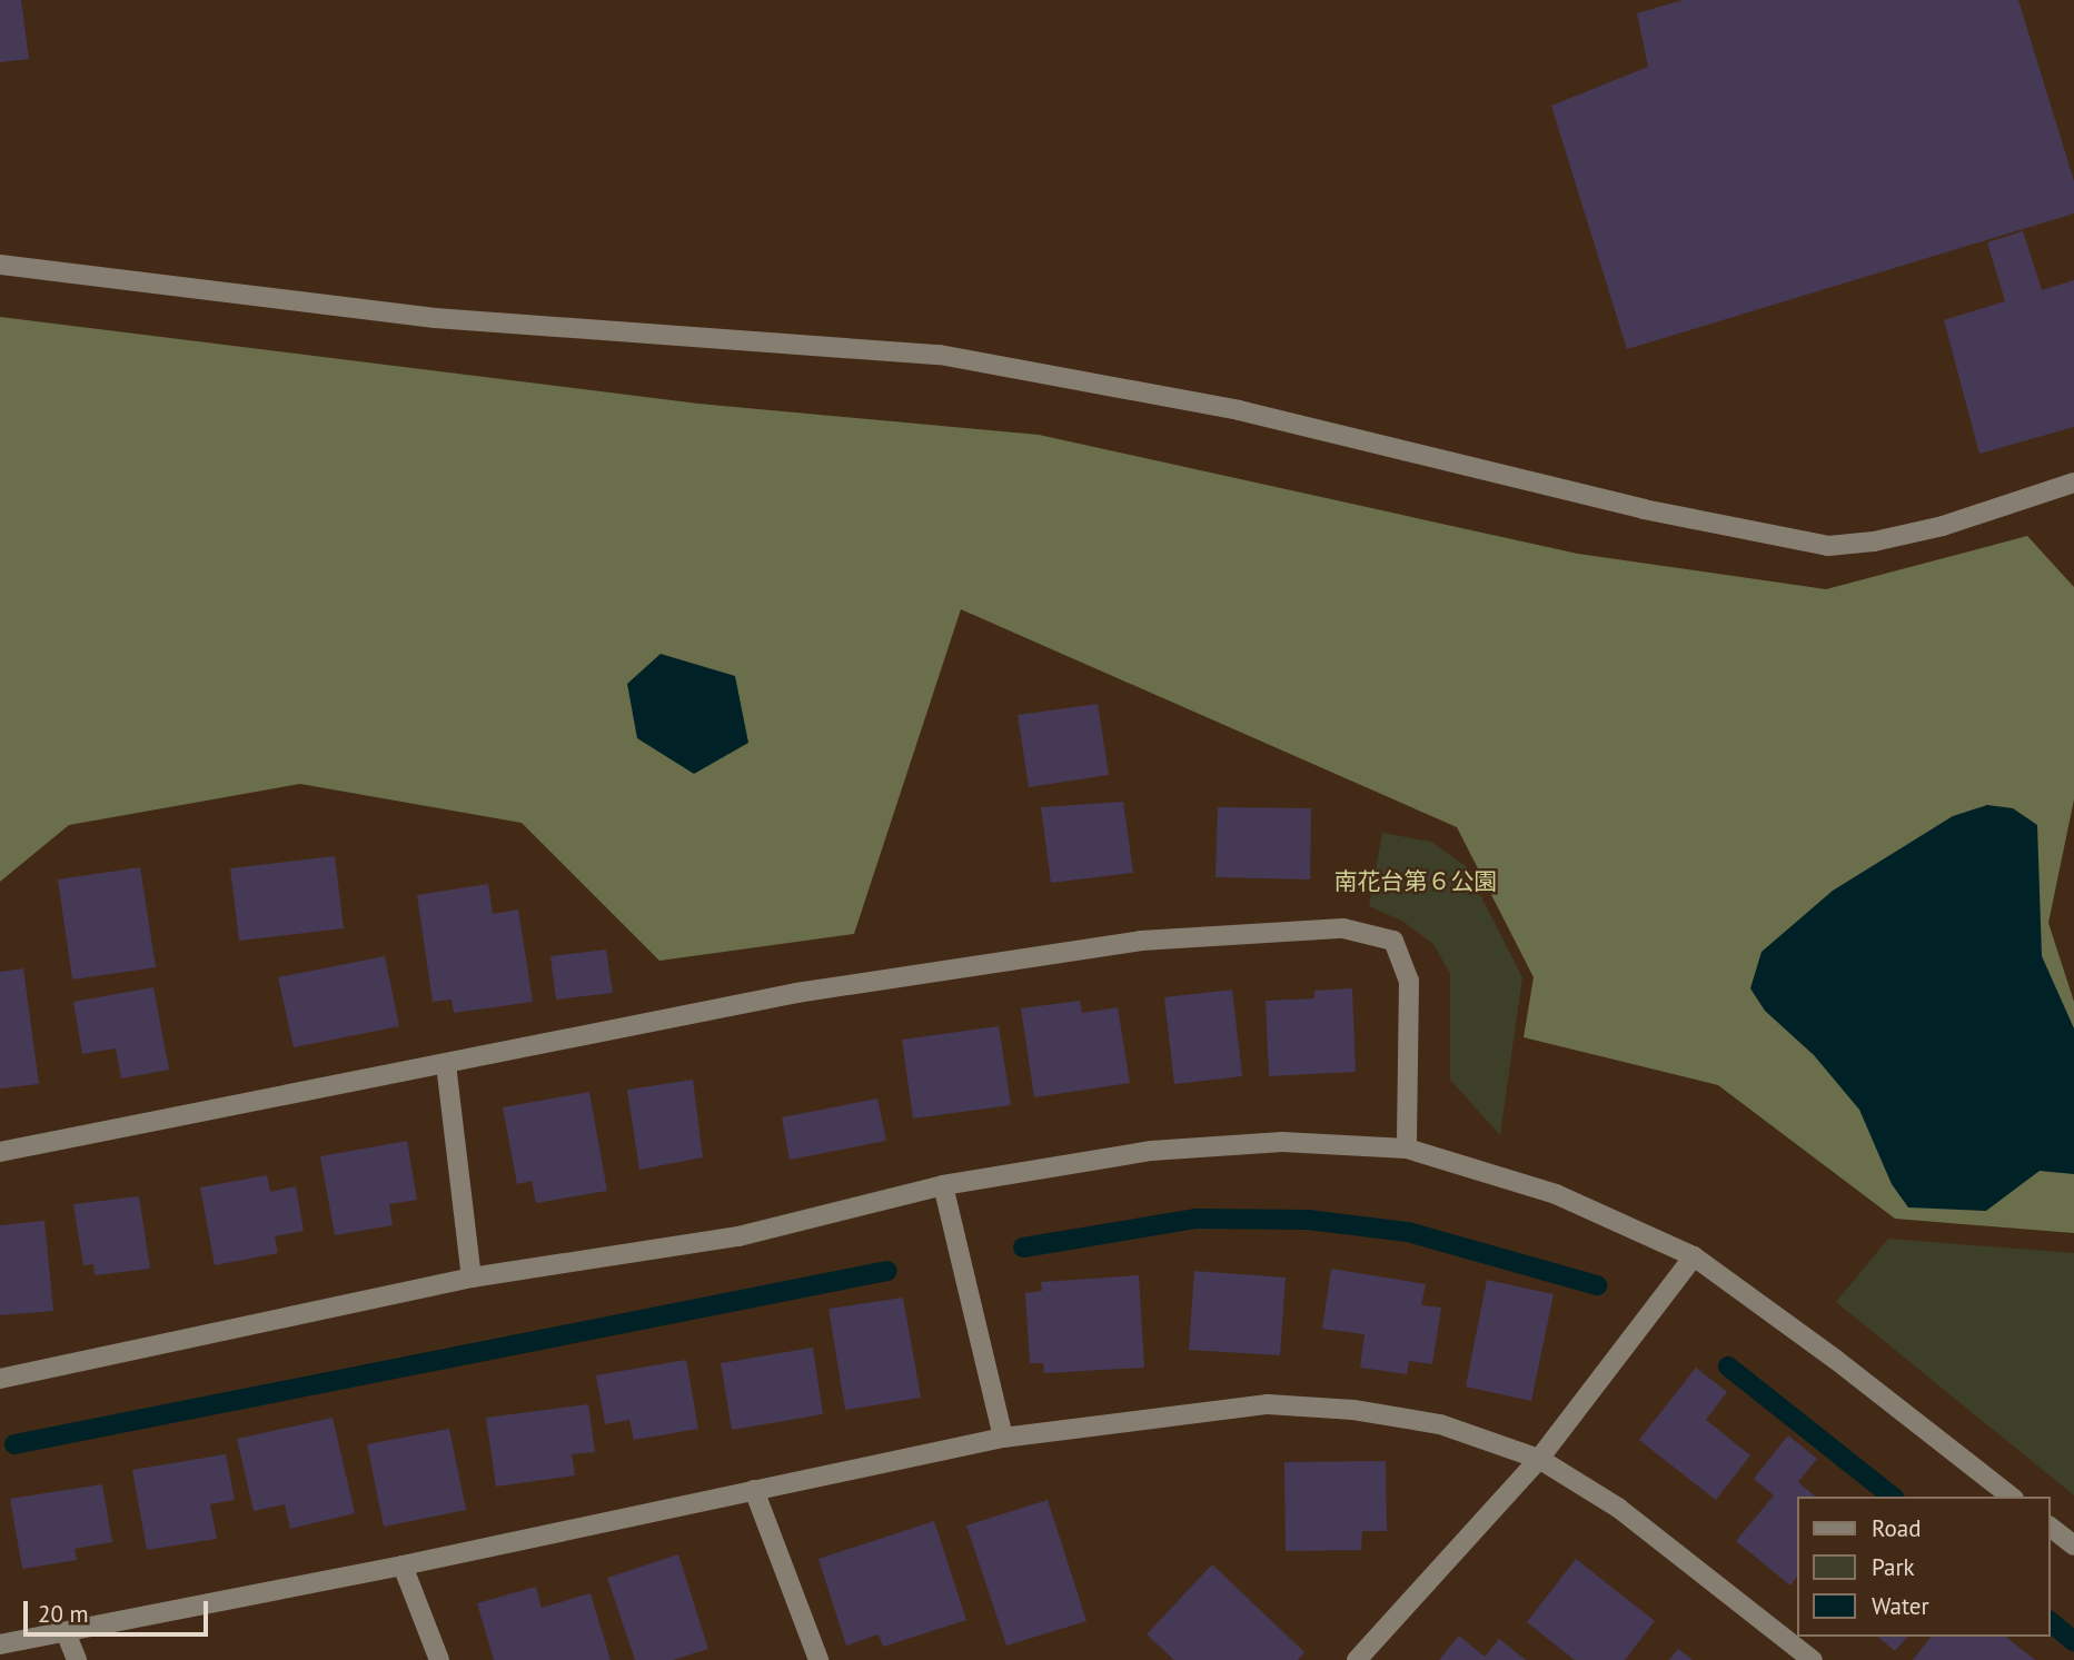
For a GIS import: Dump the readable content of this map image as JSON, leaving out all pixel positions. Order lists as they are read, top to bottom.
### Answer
{
  "parks": ["南花台第６公園"],
  "legend": ["Road", "Park", "Water"],
  "scale_bar": "20 m"
}
